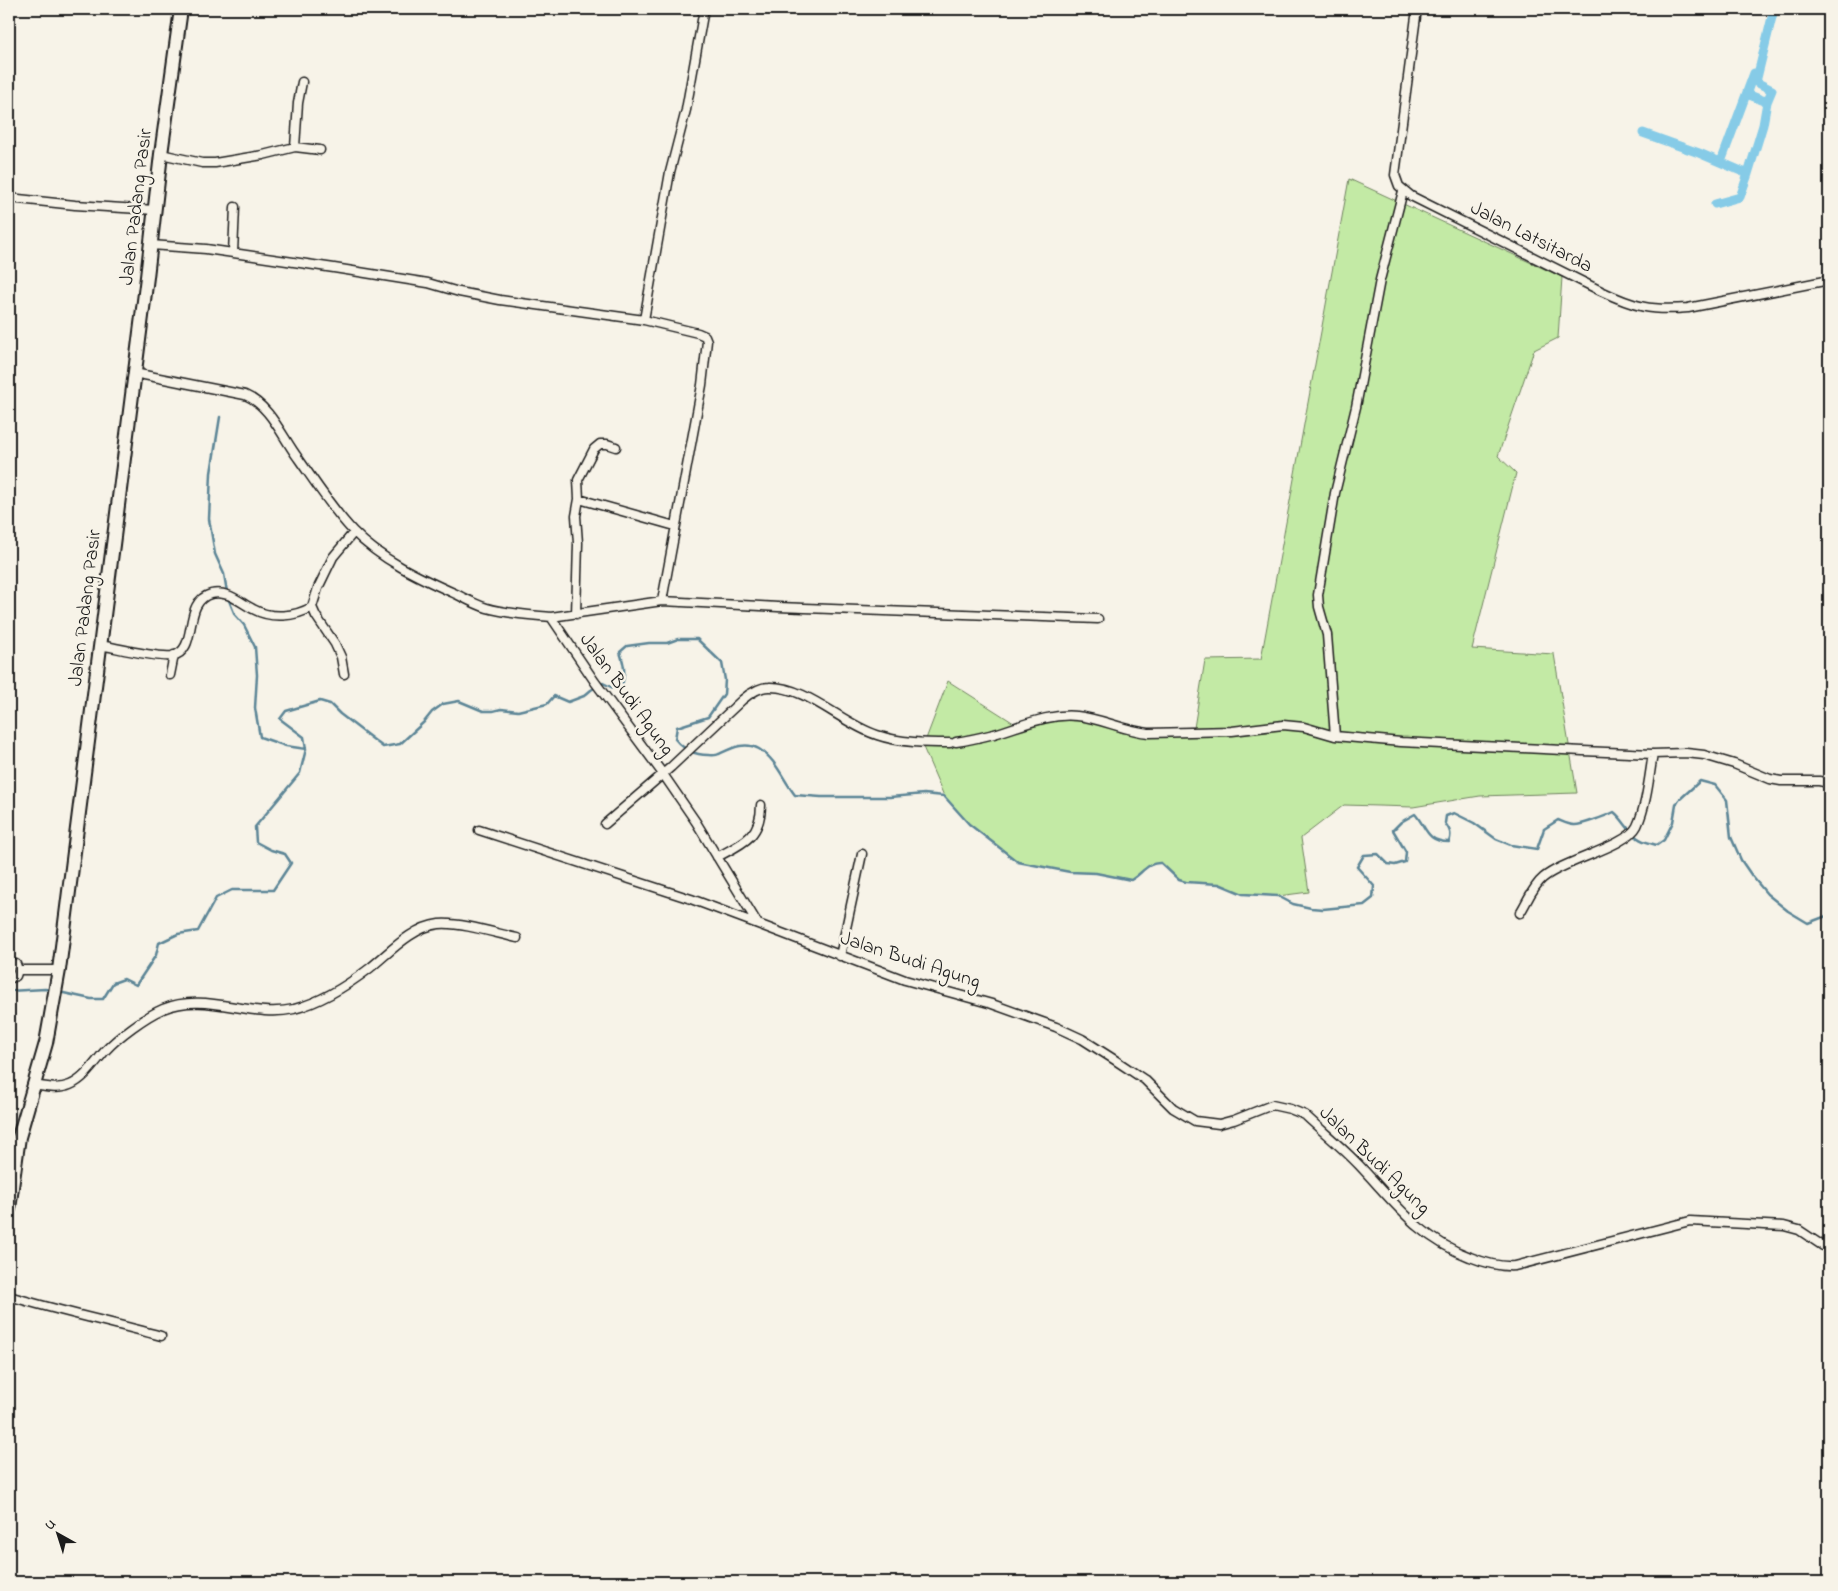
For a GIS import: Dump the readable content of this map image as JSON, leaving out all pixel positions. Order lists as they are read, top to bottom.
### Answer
{
  "streets": {
    "highway": ["Jalan Padang Pasir"],
    "street": ["Jalan Latsitarda", "Jalan Budi Agung"]
  },
  "north": "top left"
}
